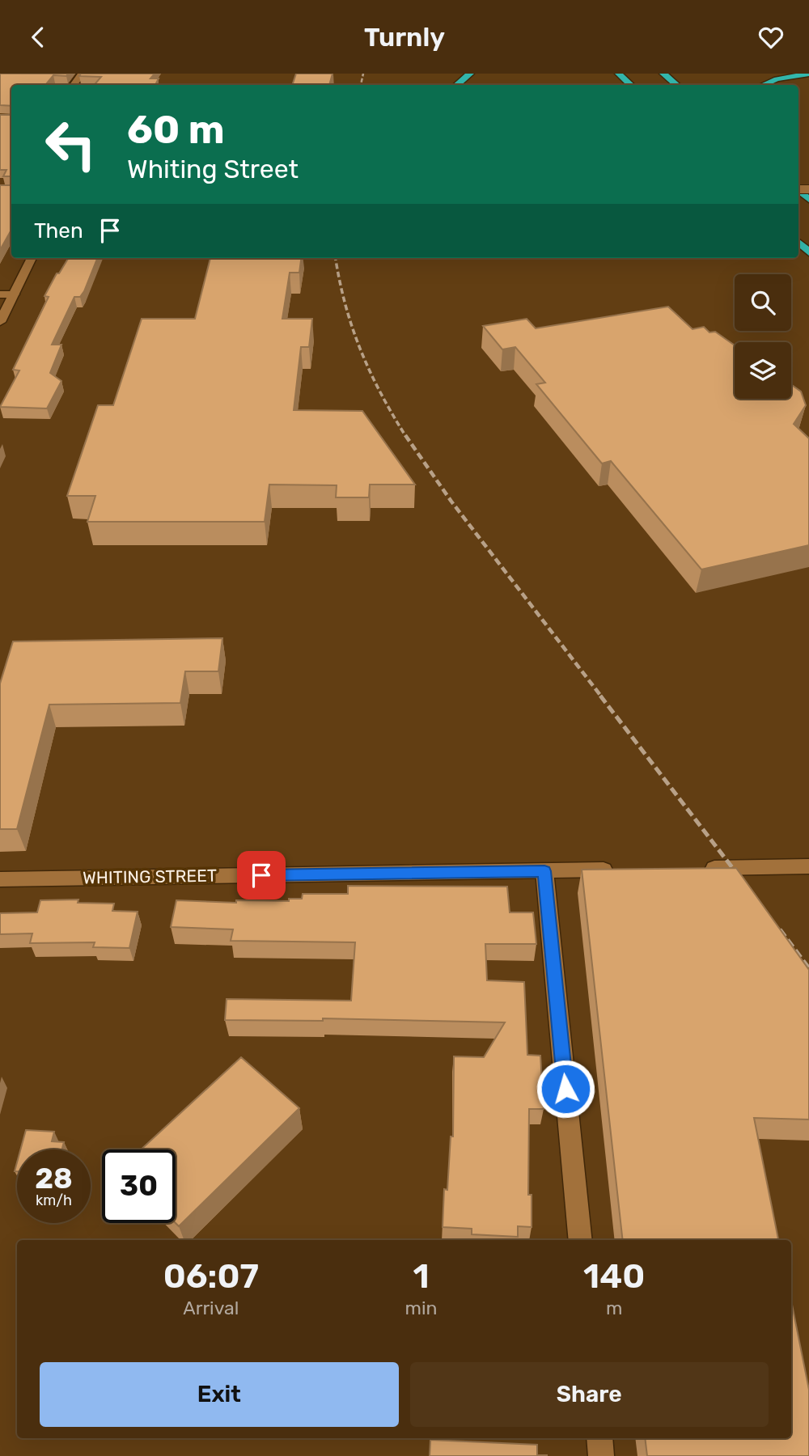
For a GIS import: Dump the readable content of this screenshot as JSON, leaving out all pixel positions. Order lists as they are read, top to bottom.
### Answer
{
  "streets": {
    "street": ["WHITING STREET"]
  },
  "page": {
    "header": "Turnly",
    "turn": ["60 m", "Whiting Street"],
    "then": "Then",
    "speed": "28 km/h",
    "limit": "30",
    "eta": [
      "06:07",
      "Arrival",
      "1",
      "min",
      "140",
      "m"
    ],
    "buttons": ["Exit", "Share"]
  }
}
